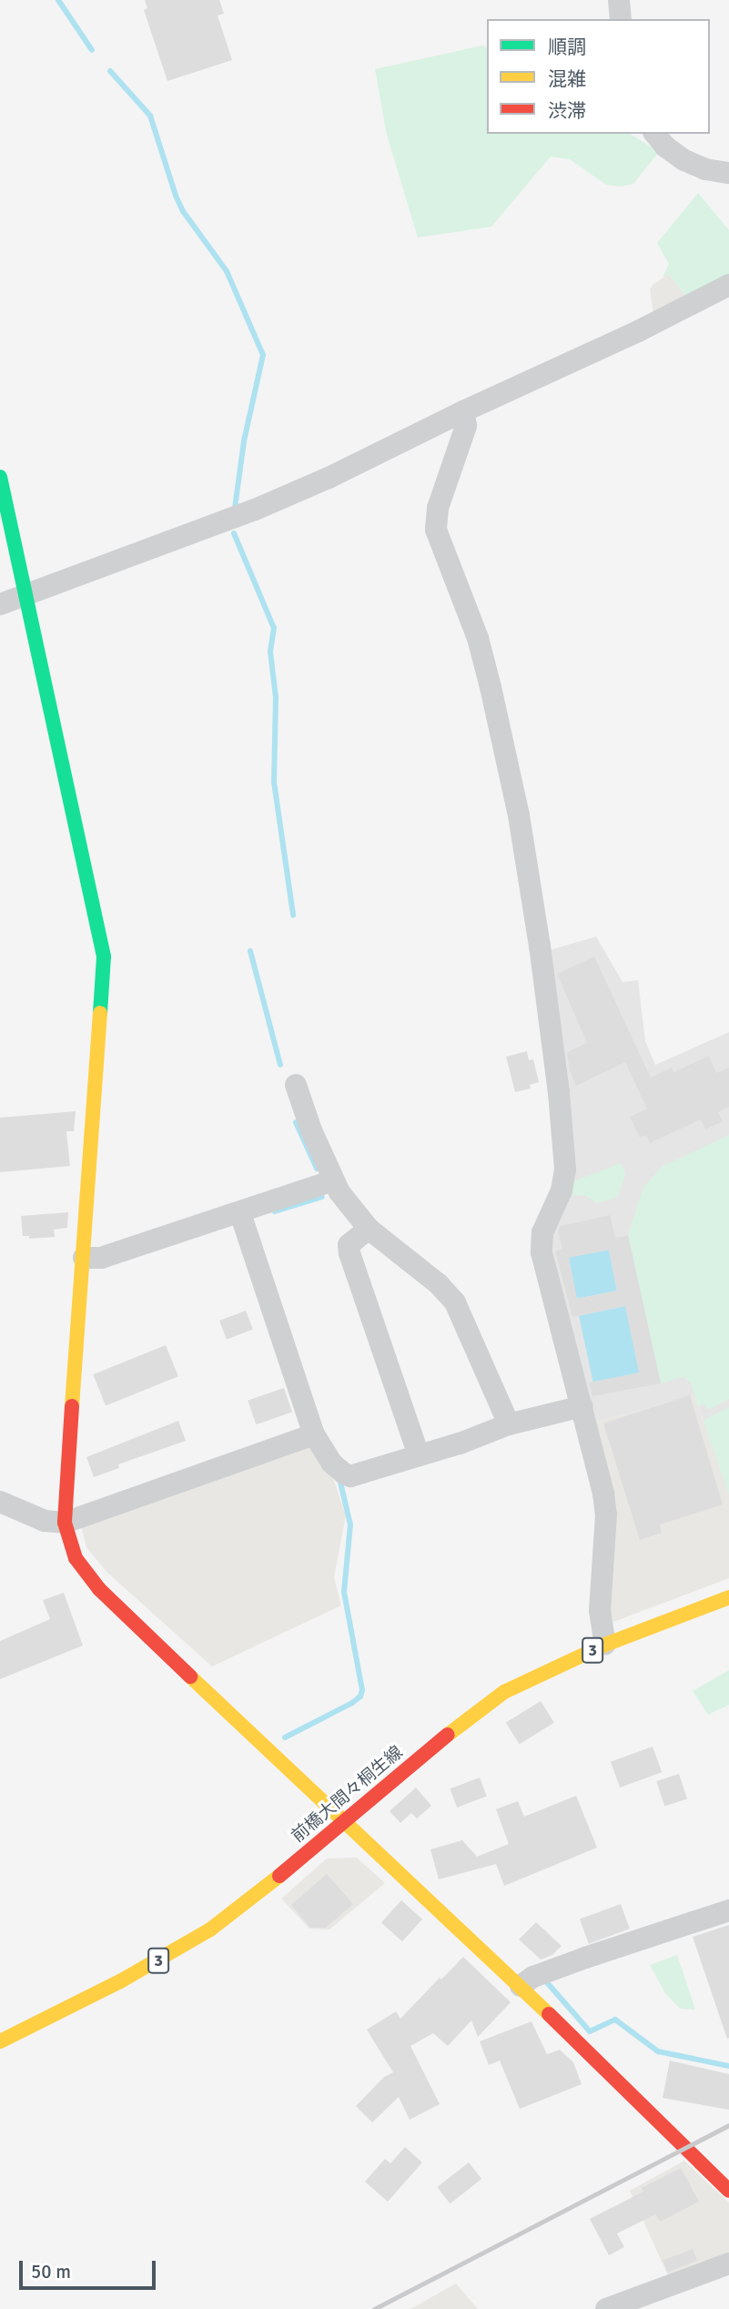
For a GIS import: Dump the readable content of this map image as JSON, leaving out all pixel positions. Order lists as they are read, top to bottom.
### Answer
{
  "streets": {
    "street": ["3", "前橋大間々桐生線"]
  },
  "legend": ["順調", "混雑", "渋滞"],
  "scale_bar": "50 m"
}
